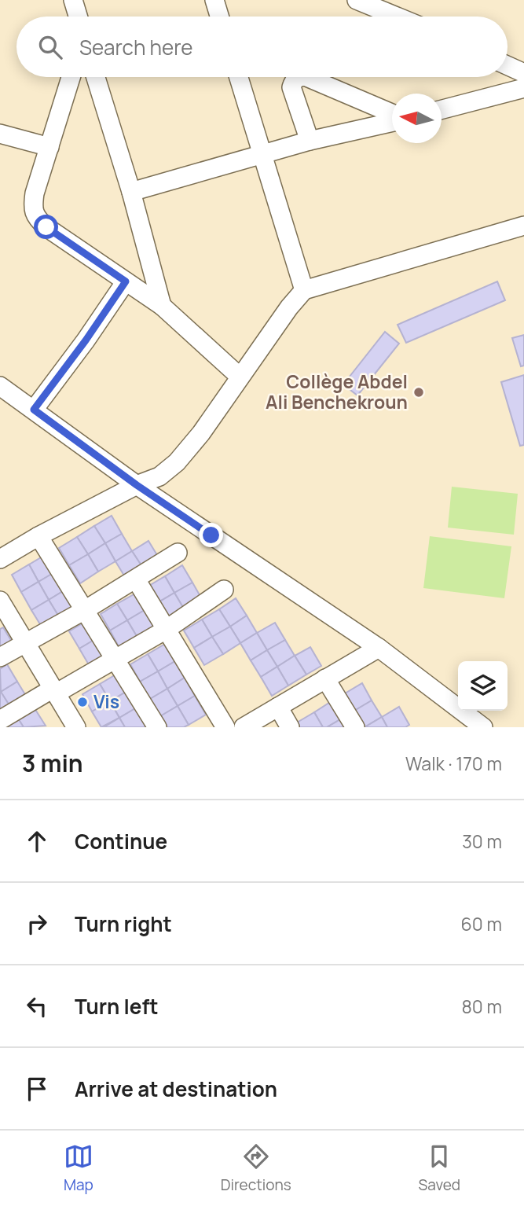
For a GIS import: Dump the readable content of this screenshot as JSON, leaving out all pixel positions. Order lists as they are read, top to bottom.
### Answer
{
  "places": ["Collège Abdel Ali Benchekroun", "Vis"],
  "north": "left",
  "page": {
    "search": "Search here",
    "heading": ["3 min", "Walk · 170 m"],
    "list": [
      ["Continue", "30 m"],
      ["Turn right", "60 m"],
      ["Turn left", "80 m"],
      "Arrive at destination"
    ],
    "nav": ["Map", "Directions", "Saved"]
  }
}
